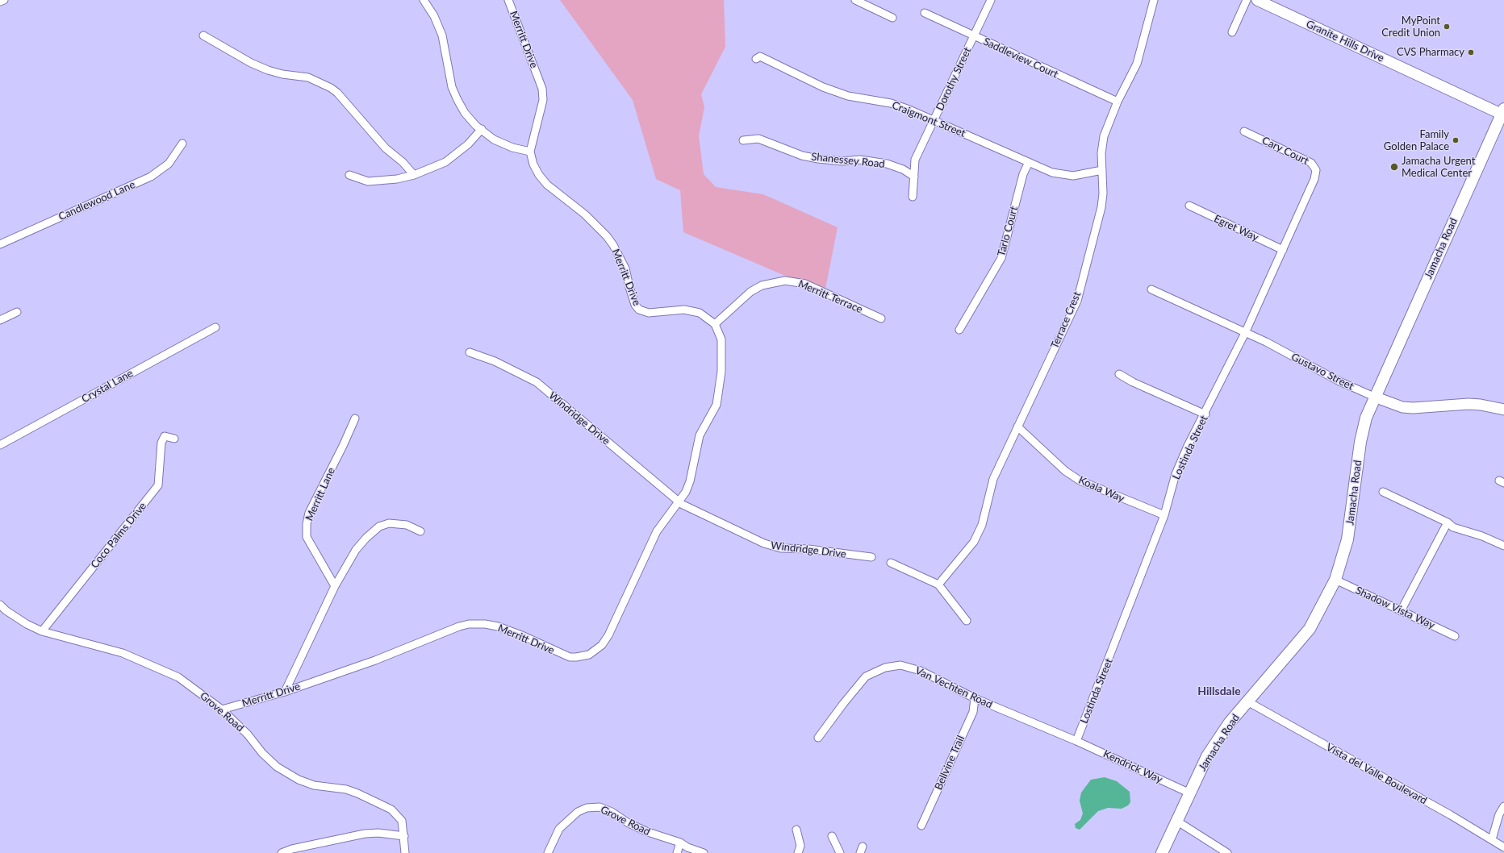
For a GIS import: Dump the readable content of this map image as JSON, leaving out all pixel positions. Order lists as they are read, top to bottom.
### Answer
{
  "streets": {
    "main road": ["Jamacha Road"],
    "street": [
      "Merritt Drive",
      "Granite Hills Drive",
      "Saddleview Court",
      "Dorothy Street",
      "Craigmont Street",
      "Cary Court",
      "Shanessey Road",
      "Candlewood Lane",
      "Egret Way",
      "Tarlo Court",
      "Merritt Terrace",
      "Terrace Crest",
      "Gustavo Street",
      "Crystal Lane",
      "Windridge Drive",
      "Lostinda Street",
      "Koala Way",
      "Merritt Lane",
      "Coco Palms Drive",
      "Shadow Vista Way",
      "Van Vechten Road",
      "Grove Road",
      "Bellvine Trail",
      "Kendrick Way",
      "Vista del Valle Boulevard"
    ]
  },
  "crossings": [
    ["Merritt Drive", "Merritt Terrace"],
    ["Merritt Drive", "Windridge Drive"],
    ["Merritt Drive", "Grove Road"],
    ["Granite Hills Drive", "Jamacha Road"],
    ["Saddleview Court", "Dorothy Street"],
    ["Saddleview Court", "Terrace Crest"],
    ["Dorothy Street", "Craigmont Street"],
    ["Dorothy Street", "Shanessey Road"],
    ["Craigmont Street", "Tarlo Court"],
    ["Craigmont Street", "Terrace Crest"],
    ["Cary Court", "Lostinda Street"],
    ["Egret Way", "Lostinda Street"],
    ["Jamacha Road", "Gustavo Street"],
    ["Jamacha Road", "Shadow Vista Way"],
    ["Jamacha Road", "Kendrick Way"],
    ["Jamacha Road", "Vista del Valle Boulevard"],
    ["Terrace Crest", "Koala Way"],
    ["Gustavo Street", "Lostinda Street"],
    ["Lostinda Street", "Koala Way"],
    ["Lostinda Street", "Van Vechten Road"],
    ["Lostinda Street", "Kendrick Way"],
    ["Coco Palms Drive", "Grove Road"],
    ["Van Vechten Road", "Bellvine Trail"],
    ["Van Vechten Road", "Kendrick Way"]
  ],
  "districts": ["Hillsdale"],
  "places": [
    "MyPoint Credit Union",
    "CVS Pharmacy",
    "Family Golden Palace",
    "Jamacha Urgent Medical Center"
  ]
}
